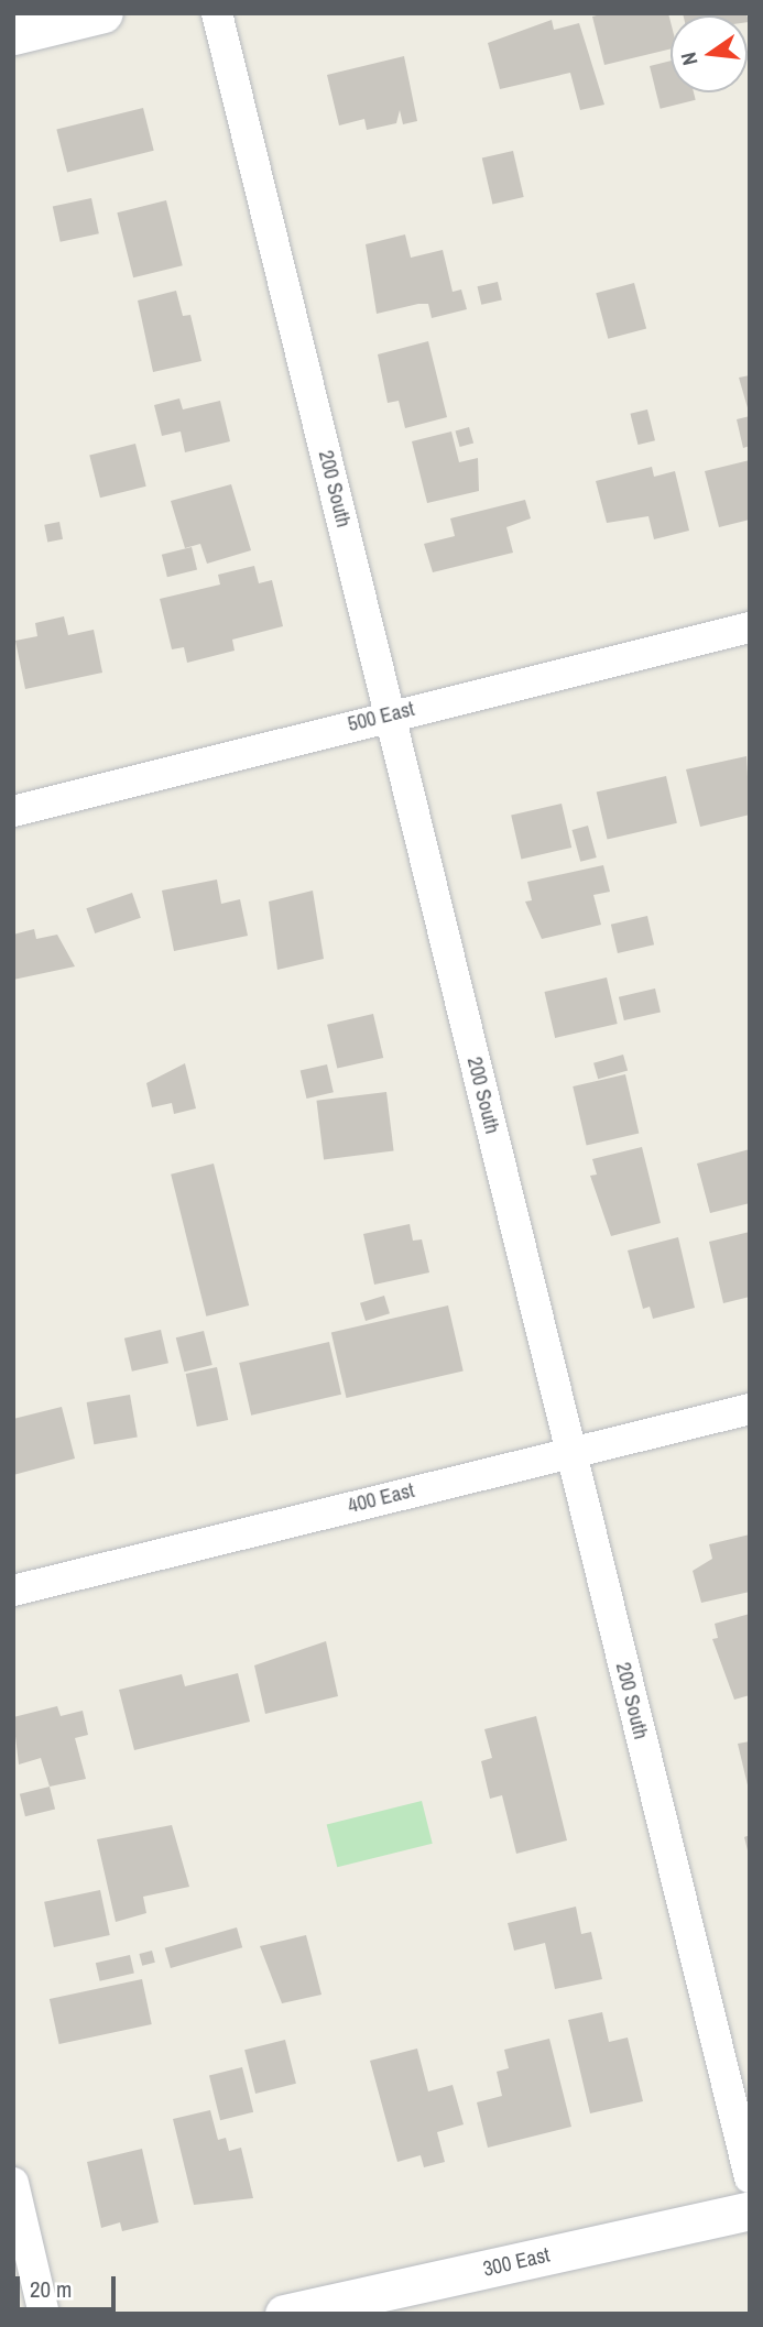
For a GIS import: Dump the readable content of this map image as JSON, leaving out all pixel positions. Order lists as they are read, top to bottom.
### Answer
{
  "streets": {
    "street": [
      "200 South",
      "500 East",
      "400 East",
      "300 East"
    ]
  },
  "crossings": [
    ["200 South", "500 East"],
    ["200 South", "400 East"]
  ],
  "scale_bar": "20 m",
  "north": "left"
}
